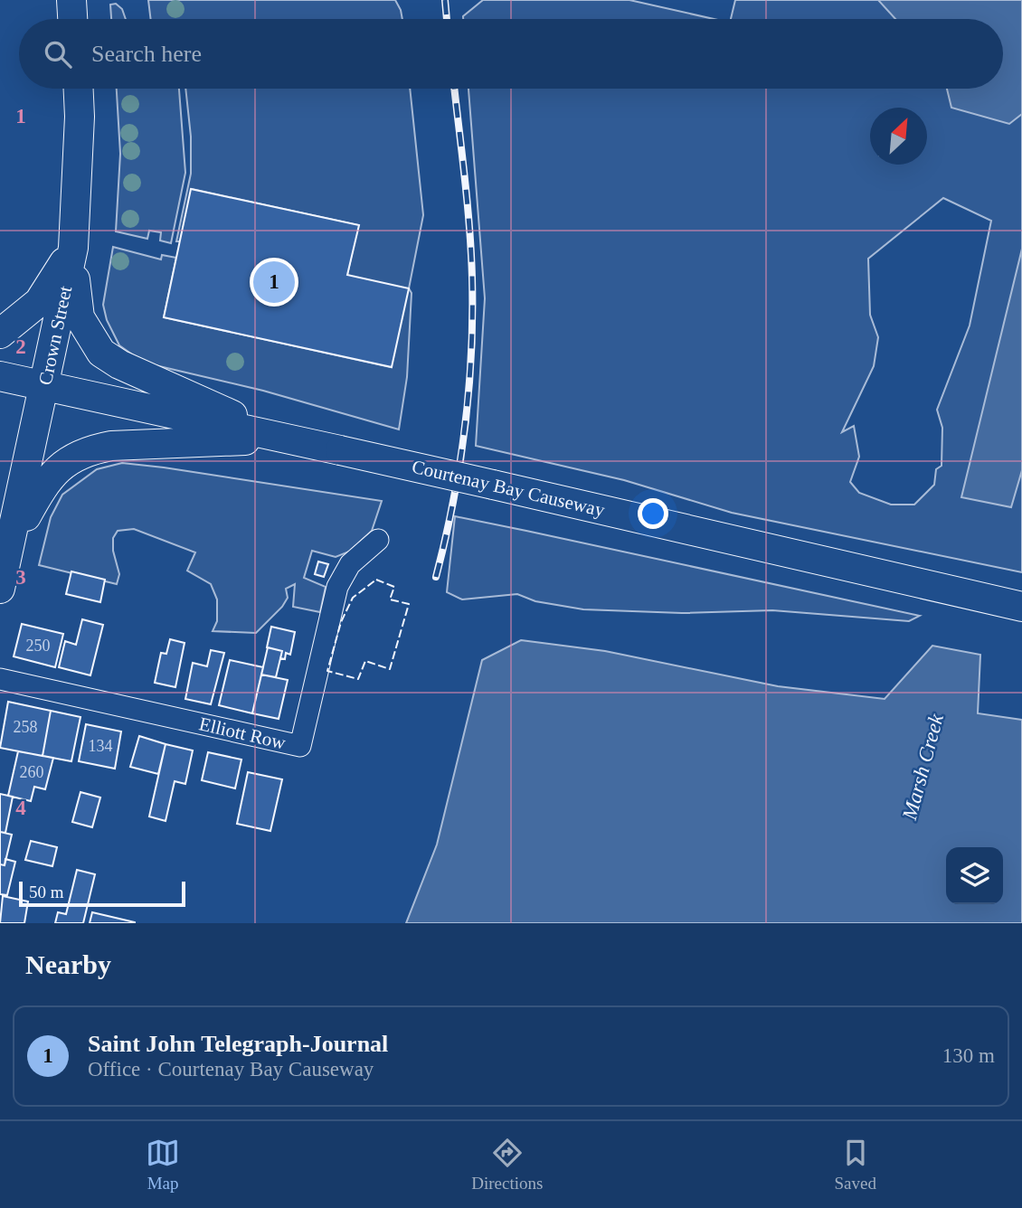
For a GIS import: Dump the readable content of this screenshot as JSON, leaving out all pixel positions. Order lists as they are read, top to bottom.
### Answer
{
  "streets": {
    "main road": ["Crown Street", "Courtenay Bay Causeway"],
    "street": ["Elliott Row"]
  },
  "crossings": [
    ["Crown Street", "Courtenay Bay Causeway"]
  ],
  "water": ["Marsh Creek"],
  "house_numbers": [
    "250",
    "258",
    "134",
    "260"
  ],
  "scale_bar": "50 m",
  "north": "top right",
  "page": {
    "search": "Search here",
    "pins": "1",
    "scale": "50 m",
    "heading": "Nearby",
    "list": [
      {
        "mark": "1",
        "name": "Saint John Telegraph-Journal",
        "note": "Office · Courtenay Bay Causeway",
        "value": "130 m"
      }
    ],
    "nav": ["Map", "Directions", "Saved"]
  },
  "grid": {
    "rows": [
      "1",
      "2",
      "3",
      "4"
    ]
  }
}
